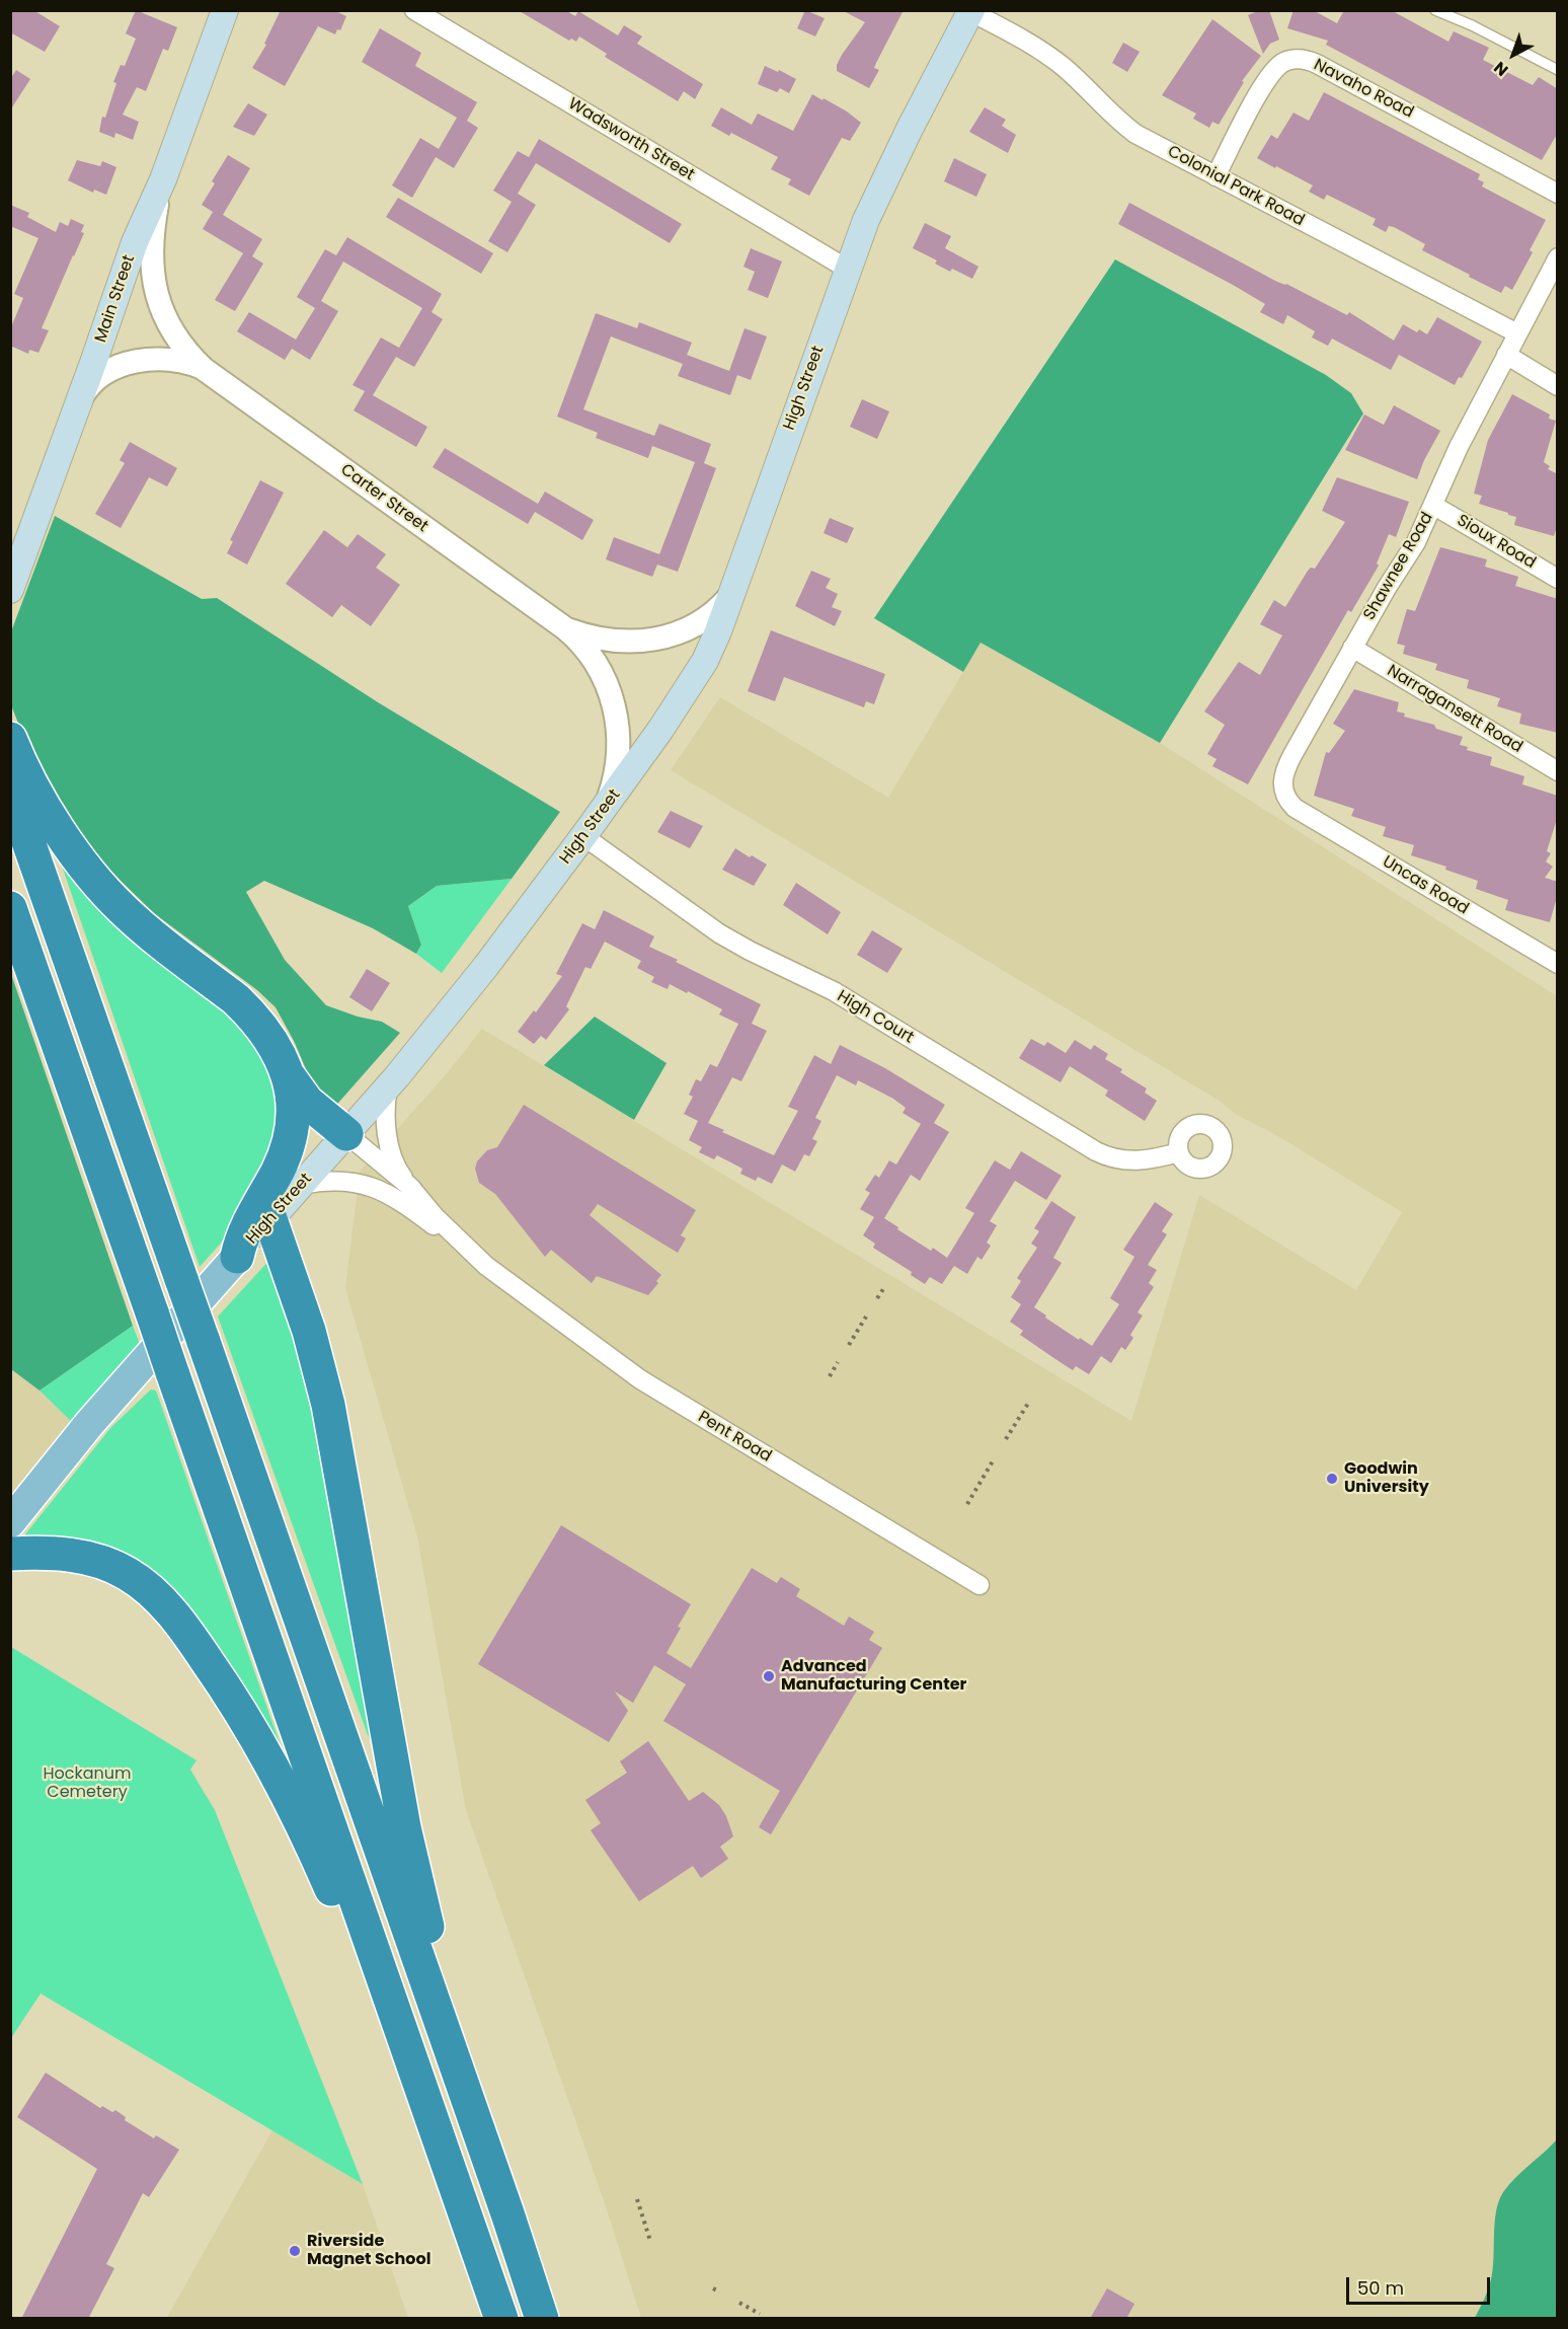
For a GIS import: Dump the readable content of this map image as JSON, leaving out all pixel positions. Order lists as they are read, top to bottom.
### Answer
{
  "streets": {
    "main road": ["Main Street", "High Street"],
    "street": [
      "Navaho Road",
      "Wadsworth Street",
      "Colonial Park Road",
      "Carter Street",
      "Sioux Road",
      "Shawnee Road",
      "Narragansett Road",
      "Uncas Road",
      "High Court",
      "Pent Road"
    ]
  },
  "crossings": [
    ["Navaho Road", "Colonial Park Road"],
    ["Wadsworth Street", "High Street"],
    ["Colonial Park Road", "High Street"],
    ["Colonial Park Road", "Shawnee Road"],
    ["Main Street", "Carter Street"],
    ["High Street", "Carter Street"],
    ["High Street", "High Court"],
    ["High Street", "Pent Road"],
    ["Sioux Road", "Shawnee Road"],
    ["Shawnee Road", "Narragansett Road"],
    ["Shawnee Road", "Uncas Road"]
  ],
  "parks": ["Hockanum Cemetery"],
  "places": ["Goodwin University", "Advanced Manufacturing Center", "Riverside Magnet School"],
  "scale_bar": "50 m",
  "north": "bottom left"
}
